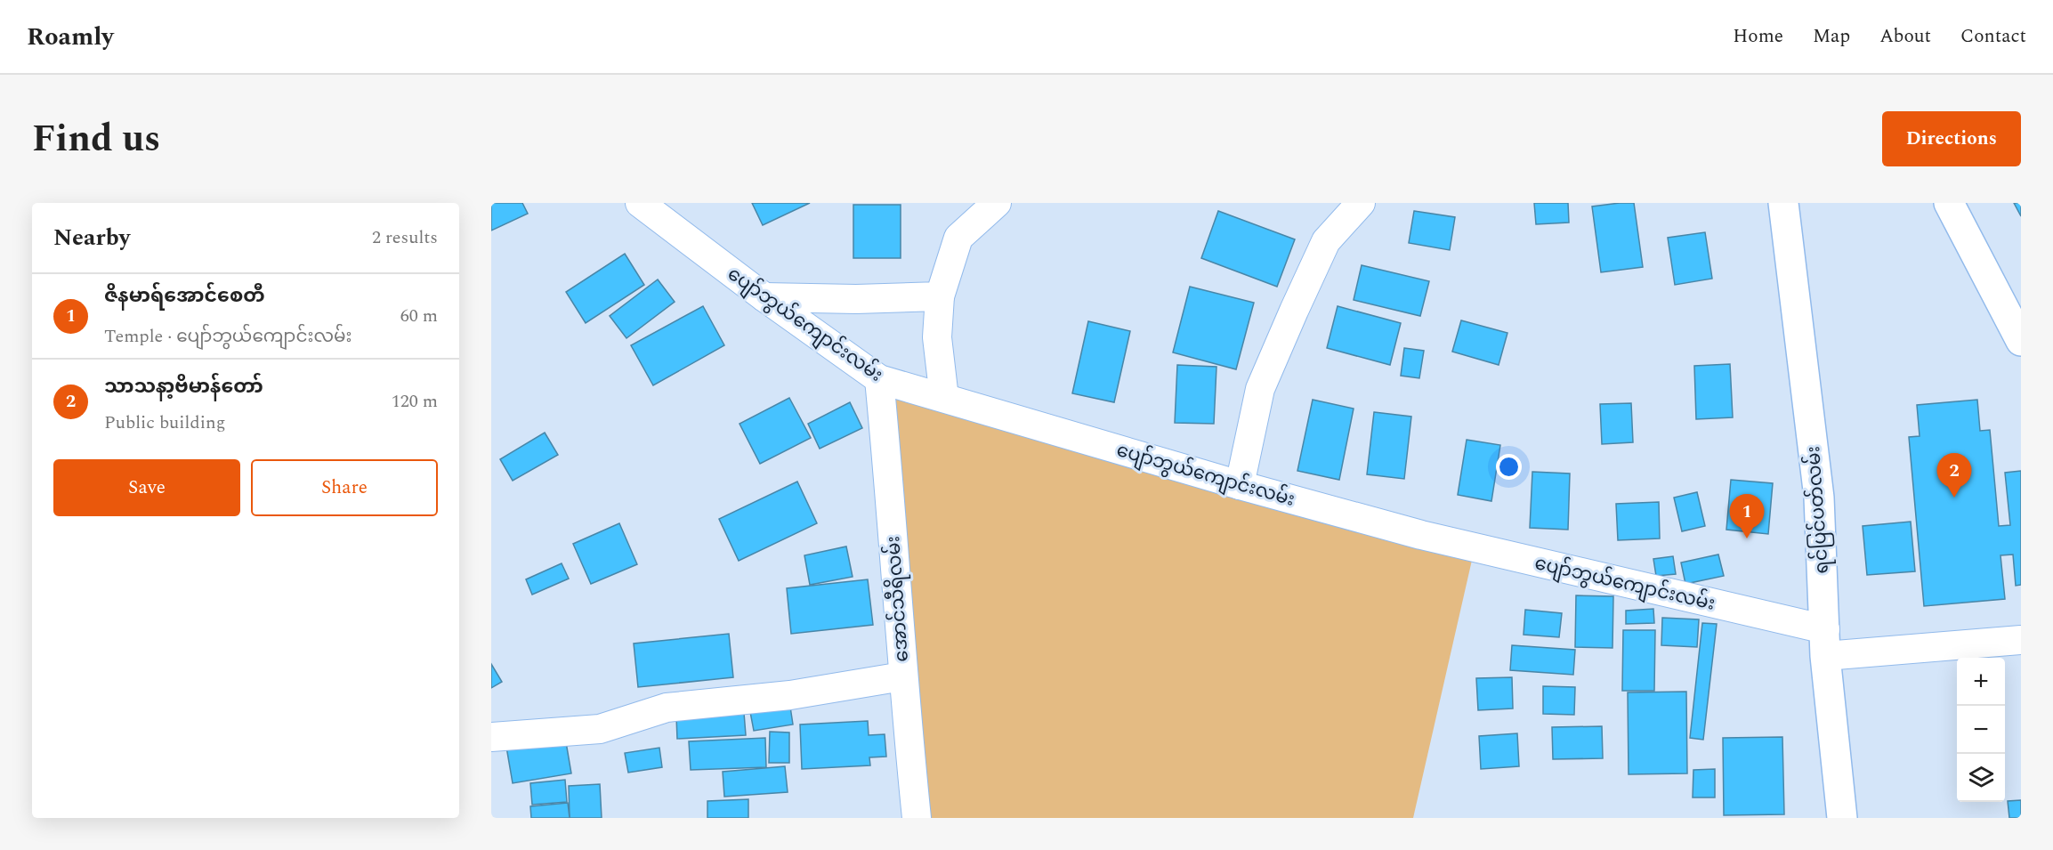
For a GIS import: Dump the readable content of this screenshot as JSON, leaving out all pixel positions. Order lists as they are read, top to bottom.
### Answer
{
  "streets": {
    "street": ["ပျော်ဘွယ်ကျောင်းလမ်း", "ရင်ပြင်ပတ်လမ်း", "အောင်သီရိလမ်း"]
  },
  "crossings": [
    ["ပျော်ဘွယ်ကျောင်းလမ်း", "ရင်ပြင်ပတ်လမ်း"],
    ["ပျော်ဘွယ်ကျောင်းလမ်း", "အောင်သီရိလမ်း"]
  ],
  "page": {
    "header": "Roamly",
    "nav": [
      "Home",
      "Map",
      "About",
      "Contact"
    ],
    "title": "Find us",
    "buttons": [
      "Directions",
      ["Save", "Share"]
    ],
    "heading": ["Nearby", "2 results"],
    "list": [
      {
        "mark": "1",
        "name": "ဇိနမာရ်အောင်စေတီ",
        "note": "Temple · ပျော်ဘွယ်ကျောင်းလမ်း",
        "value": "60 m"
      },
      {
        "mark": "2",
        "name": "သာသနာ့ဗိမာန်တော်",
        "note": "Public building",
        "value": "120 m"
      }
    ],
    "pins": ["2", "1"],
    "map_buttons": ["+", "−"]
  }
}
